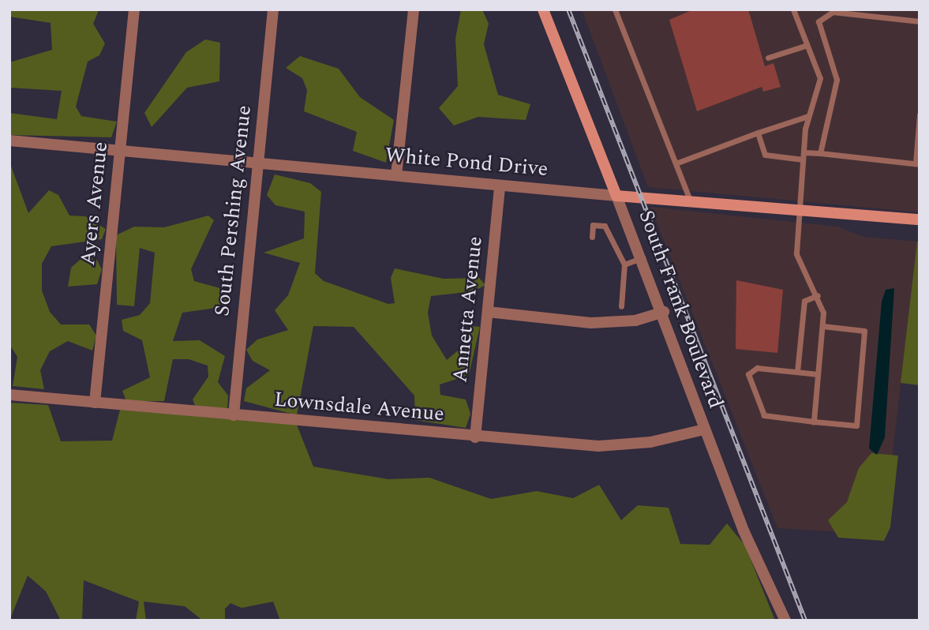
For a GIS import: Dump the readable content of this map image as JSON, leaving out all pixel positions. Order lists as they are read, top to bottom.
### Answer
{
  "streets": {
    "street": [
      "White Pond Drive",
      "Ayers Avenue",
      "South Pershing Avenue",
      "Annetta Avenue",
      "South Frank Boulevard",
      "Lownsdale Avenue"
    ]
  },
  "crossings": [
    ["White Pond Drive", "Ayers Avenue"],
    ["White Pond Drive", "South Pershing Avenue"],
    ["White Pond Drive", "Annetta Avenue"],
    ["White Pond Drive", "South Frank Boulevard"],
    ["Ayers Avenue", "Lownsdale Avenue"],
    ["South Pershing Avenue", "Lownsdale Avenue"],
    ["Annetta Avenue", "Lownsdale Avenue"],
    ["South Frank Boulevard", "Lownsdale Avenue"]
  ]
}
